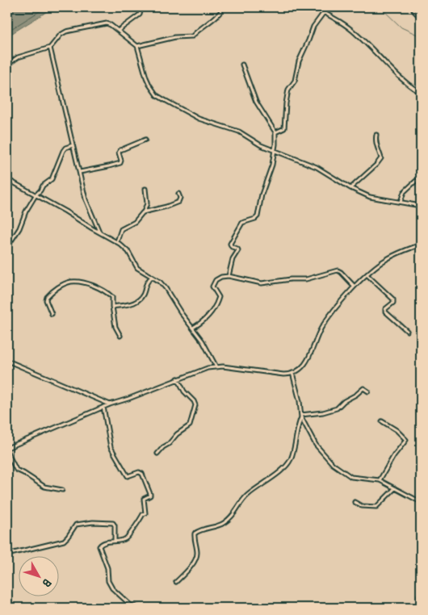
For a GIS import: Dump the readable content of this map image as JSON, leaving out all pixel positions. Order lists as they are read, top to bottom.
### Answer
{
  "north": "bottom right"
}
